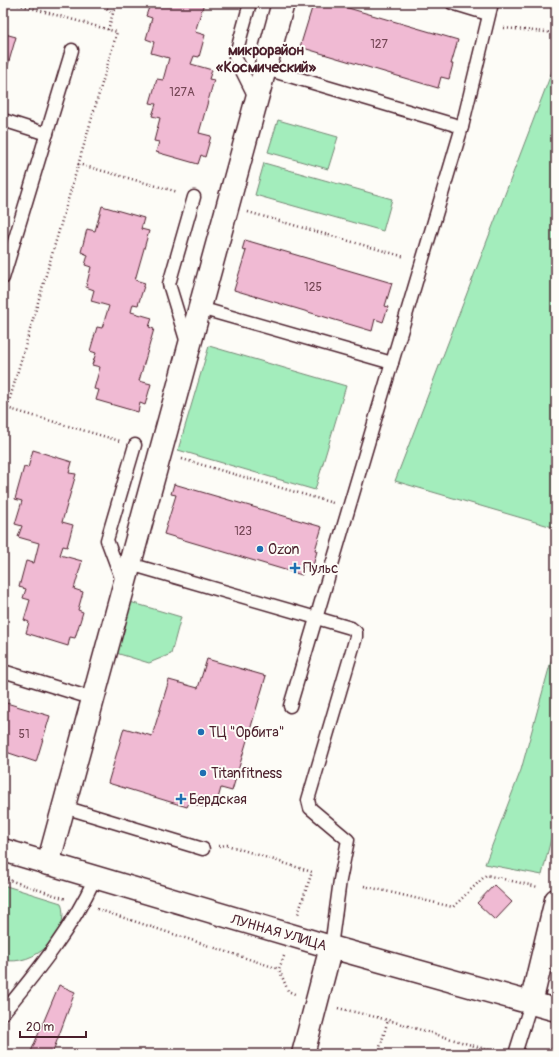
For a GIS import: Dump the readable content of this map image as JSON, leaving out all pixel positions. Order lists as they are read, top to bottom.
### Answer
{
  "streets": {
    "street": ["ЛУННАЯ УЛИЦА"]
  },
  "districts": ["микрорайон «Космический»"],
  "places": {
    "other": ["Ozon", "ТЦ \"Орбита\"", "Titanfitness"],
    "health": ["Пульс", "Бердская"]
  },
  "house_numbers": [
    "127",
    "127А",
    "125",
    "123",
    "51"
  ],
  "scale_bar": "20 m"
}
